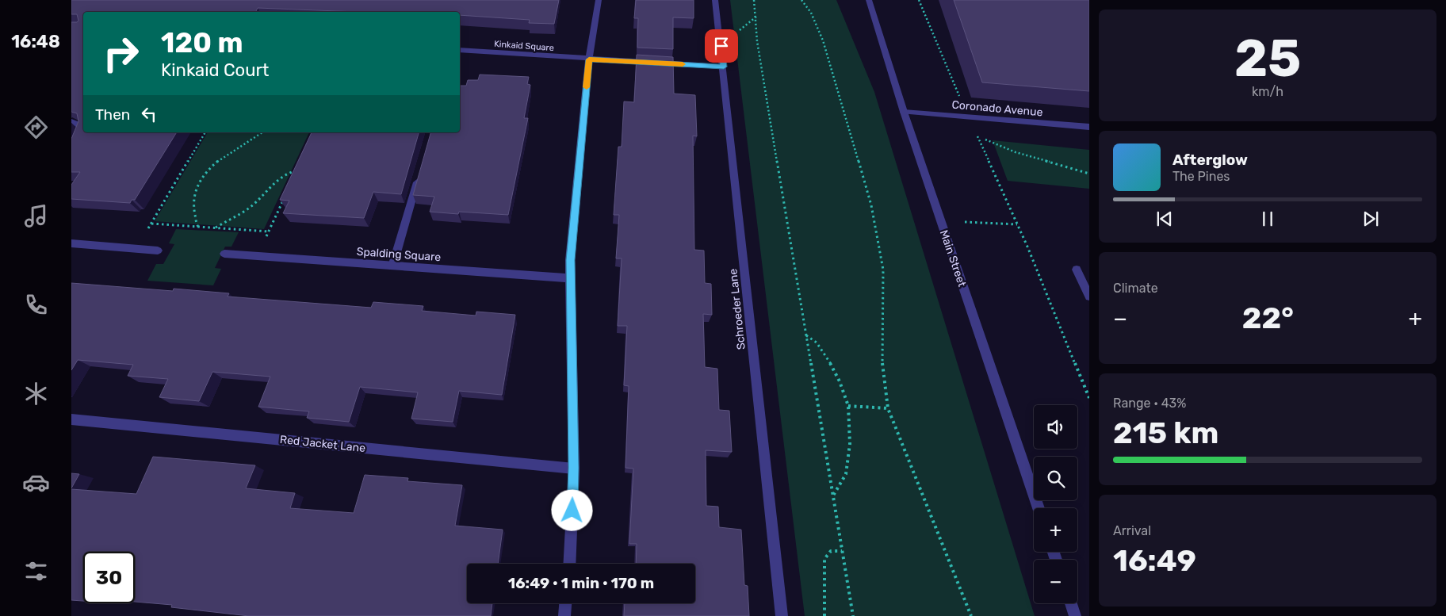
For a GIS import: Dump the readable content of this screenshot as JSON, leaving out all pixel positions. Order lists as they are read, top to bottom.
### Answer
{
  "streets": {
    "street": [
      "Kinkaid Square",
      "Coronado Avenue",
      "Spalding Square",
      "Main Street",
      "Schroeder Lane",
      "Red Jacket Lane"
    ]
  },
  "crossings": [
    ["Kinkaid Square", "Schroeder Lane"],
    ["Coronado Avenue", "Main Street"]
  ],
  "page": {
    "tabs": "16:48",
    "tile": [
      ["25", "km/h"],
      "Climate",
      ["Range · 43%", "215 km"],
      ["Arrival", "16:49"]
    ],
    "turn": ["120 m", "Kinkaid Court"],
    "then": "Then",
    "song": ["Afterglow", "The Pines"],
    "heat": ["−", "22°", "+"],
    "map_buttons": ["+", "−"],
    "limit": "30",
    "trip": "16:49 · 1 min · 170 m"
  }
}
